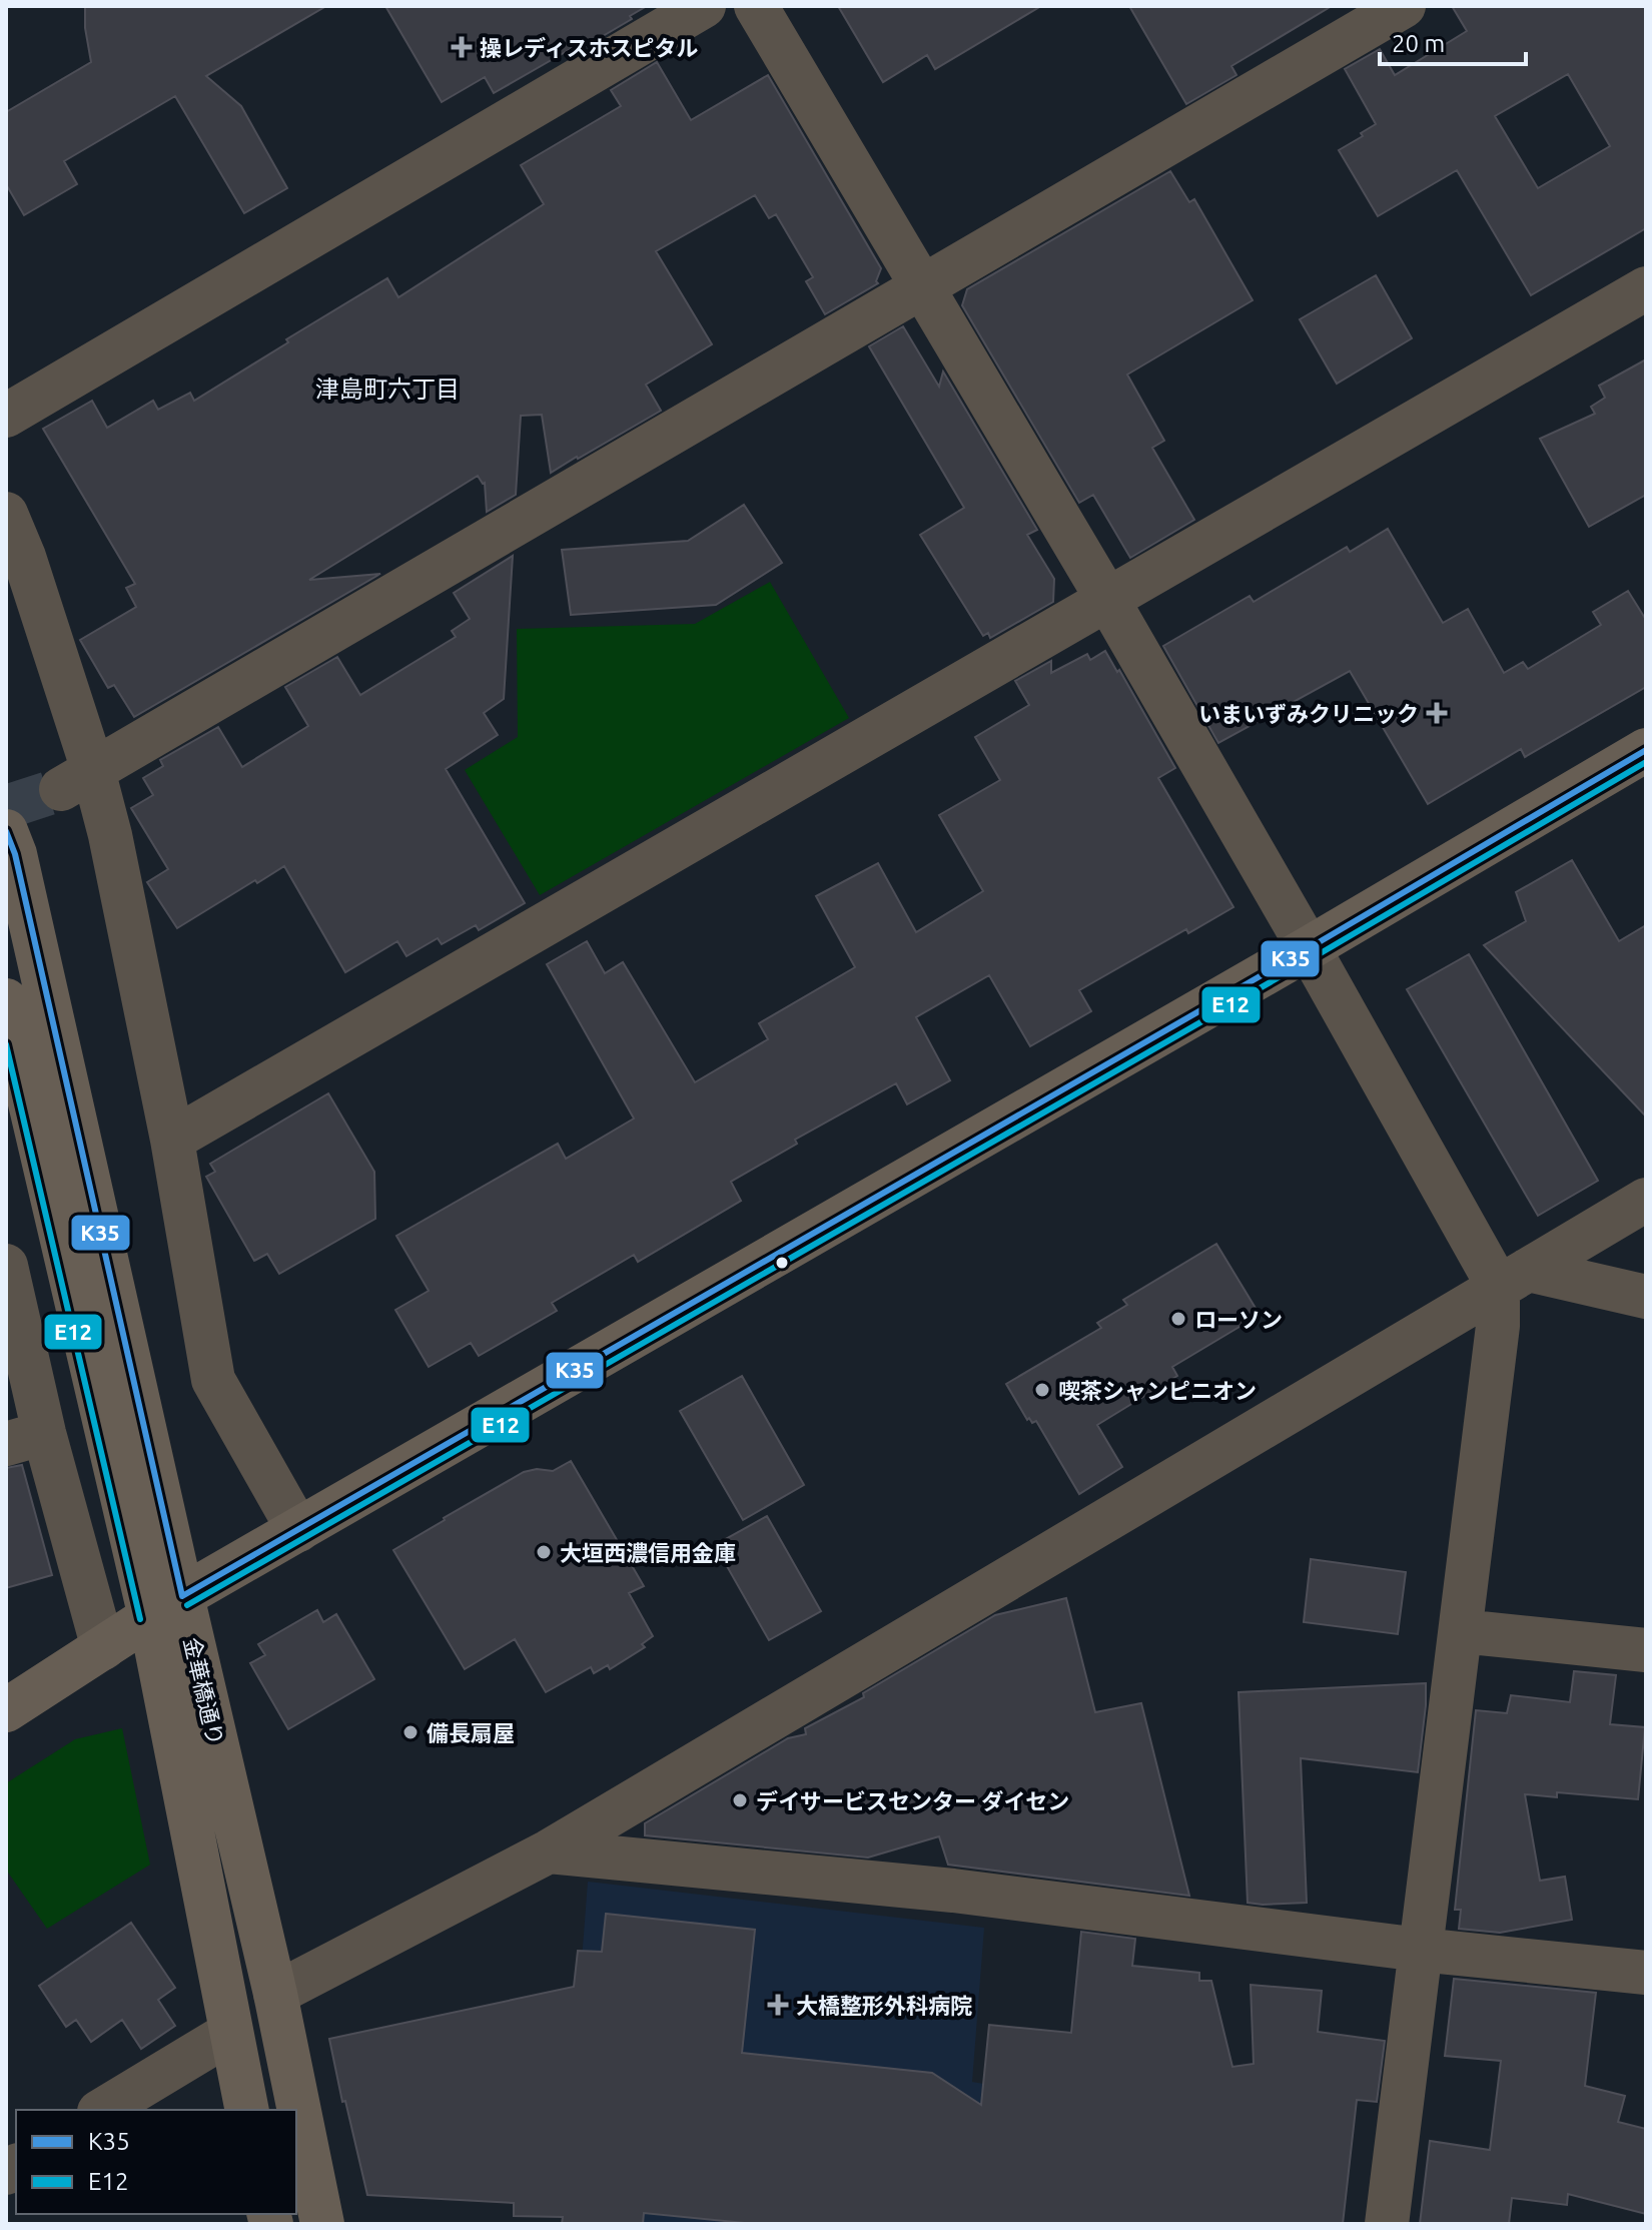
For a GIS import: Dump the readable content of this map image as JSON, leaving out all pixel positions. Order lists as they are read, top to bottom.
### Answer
{
  "streets": {
    "street": ["金華橋通り"]
  },
  "districts": ["津島町六丁目"],
  "places": {
    "health": ["操レディスホスピタル", "いまいずみクリニック", "大橋整形外科病院"],
    "other": [
      "ローソン",
      "喫茶シャンピニオン",
      "大垣西濃信用金庫",
      "備長扇屋",
      "デイサービスセンター ダイセン"
    ]
  },
  "lines": ["transit line K35", "transit line E12"],
  "legend": ["K35", "E12"],
  "scale_bar": "20 m"
}
